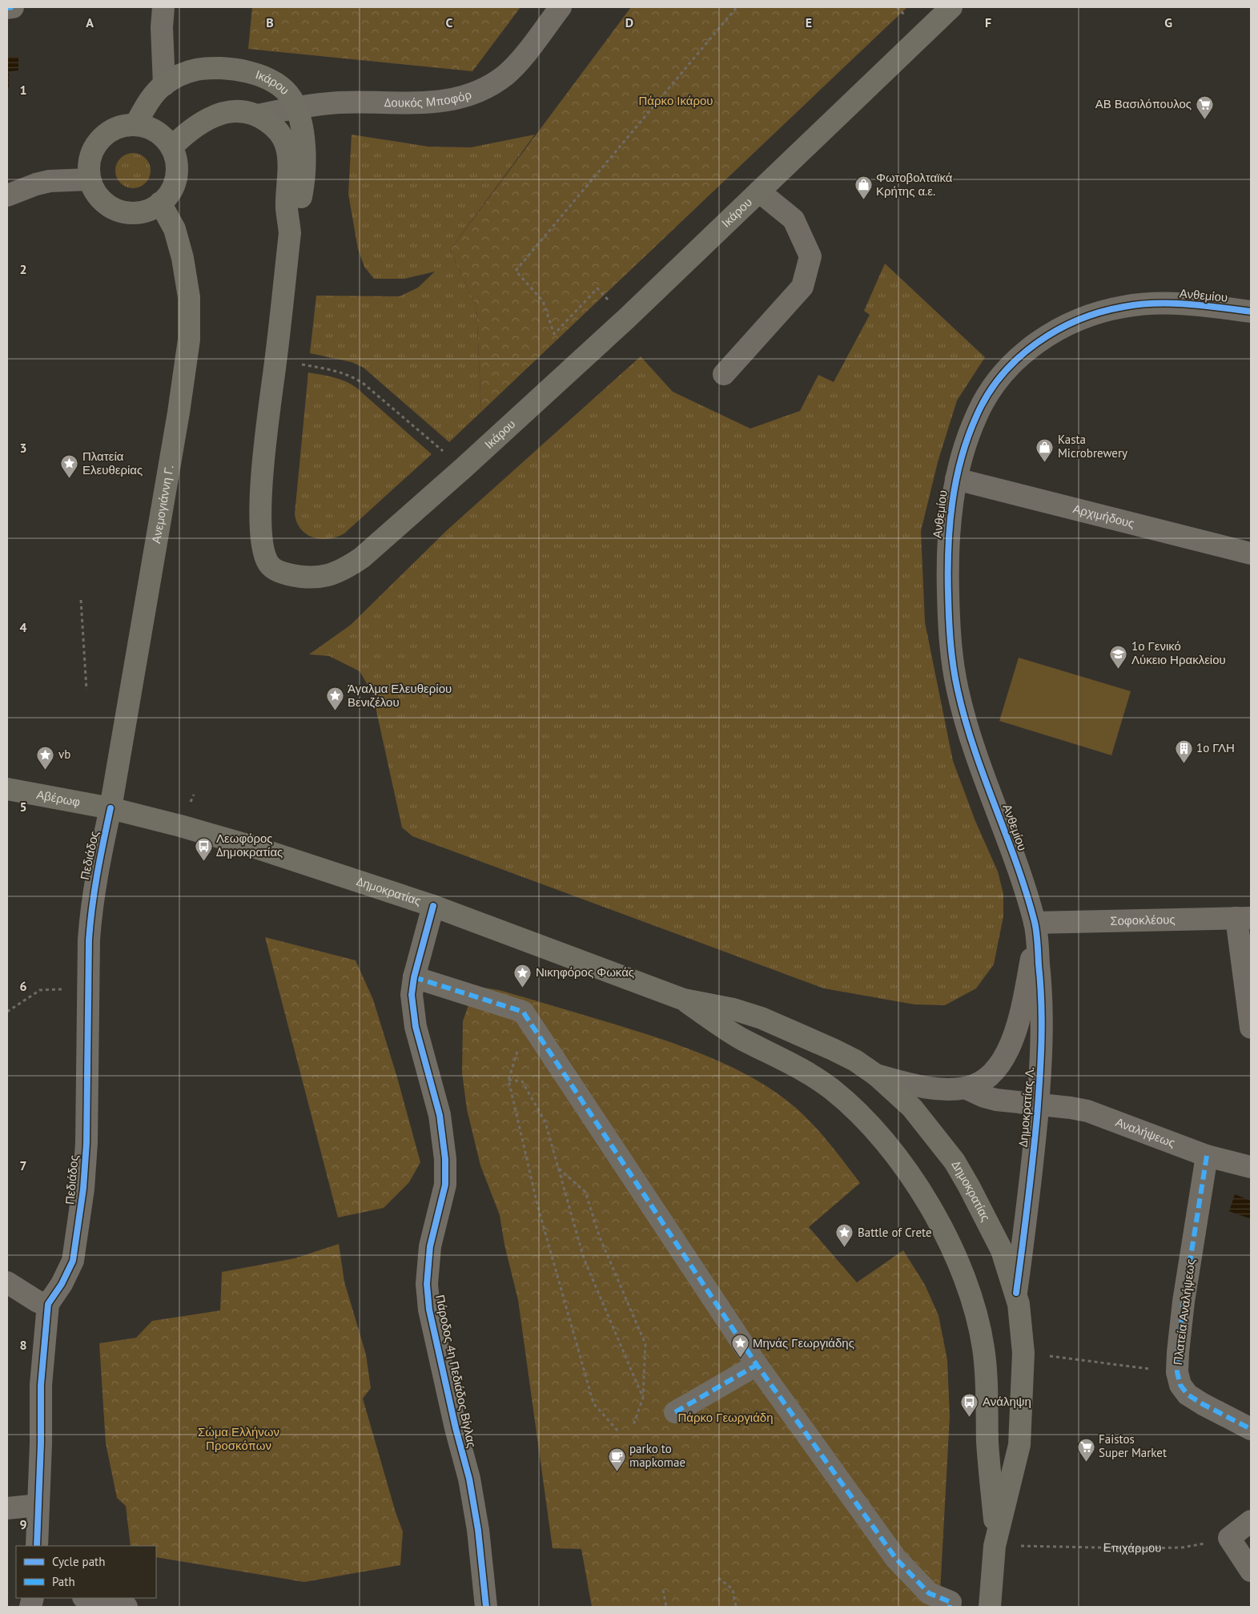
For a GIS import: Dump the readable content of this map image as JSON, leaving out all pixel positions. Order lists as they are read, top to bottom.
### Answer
{
  "streets": {
    "main road": [
      "Ικάρου",
      "Ανεμογιάννη Γ.",
      "Αβέρωφ",
      "Δημοκρατίας"
    ],
    "street": [
      "Δουκός Μποφόρ",
      "Ανθεμίου",
      "Αρχιμήδους",
      "Πεδιάδος",
      "Σοφοκλέους",
      "Δημοκρατίας Λ.",
      "Αναλήψεως",
      "Πλατεία Αναλήψεως",
      "Πάροδος 4η Πεδιάδος Βίγλας"
    ],
    "path": ["Επιχάρμου"]
  },
  "crossings": [
    ["Ικάρου", "Δουκός Μποφόρ"],
    ["Ικάρου", "Ανεμογιάννη Γ."],
    ["Ανθεμίου", "Αρχιμήδους"],
    ["Ανθεμίου", "Σοφοκλέους"],
    ["Ανθεμίου", "Δημοκρατίας Λ."],
    ["Ανεμογιάννη Γ.", "Αβέρωφ"],
    ["Ανεμογιάννη Γ.", "Πεδιάδος"],
    ["Ανεμογιάννη Γ.", "Δημοκρατίας"],
    ["Αβέρωφ", "Πεδιάδος"],
    ["Αβέρωφ", "Δημοκρατίας"],
    ["Πεδιάδος", "Δημοκρατίας"],
    ["Δημοκρατίας", "Δημοκρατίας Λ."],
    ["Δημοκρατίας", "Πάροδος 4η Πεδιάδος Βίγλας"],
    ["Δημοκρατίας", "Επιχάρμου"],
    ["Σοφοκλέους", "Δημοκρατίας Λ."],
    ["Δημοκρατίας Λ.", "Αναλήψεως"],
    ["Αναλήψεως", "Πλατεία Αναλήψεως"]
  ],
  "parks": ["Πάρκο Ικάρου", "Πάρκο Γεωργιάδη", "Σώμα Ελλήνων Προσκόπων"],
  "places": {
    "supermarket": ["ΑΒ Βασιλόπουλος", "Faistos Super Market"],
    "shop": ["Φωτοβολταϊκά Κρήτης α.ε.", "Kasta Microbrewery"],
    "place": [
      "Πλατεία Ελευθερίας",
      "Άγαλμα Ελευθερίου Βενιζέλου",
      "vb",
      "Νικηφόρος Φωκάς",
      "Battle of Crete",
      "Μηνάς Γεωργιάδης"
    ],
    "school or university": ["1ο Γενικό Λύκειο Ηρακλείου"],
    "building": ["1o ΓΛΗ"],
    "bus stop": ["Λεωφόρος Δημοκρατίας", "Ανάληψη"],
    "cafe": ["parko to mapkomae"]
  },
  "legend": ["Cycle path", "Path"],
  "grid": {
    "columns": [
      "A",
      "B",
      "C",
      "D",
      "E",
      "F",
      "G"
    ],
    "rows": [
      "1",
      "2",
      "3",
      "4",
      "5",
      "6",
      "7",
      "8",
      "9"
    ]
  }
}
